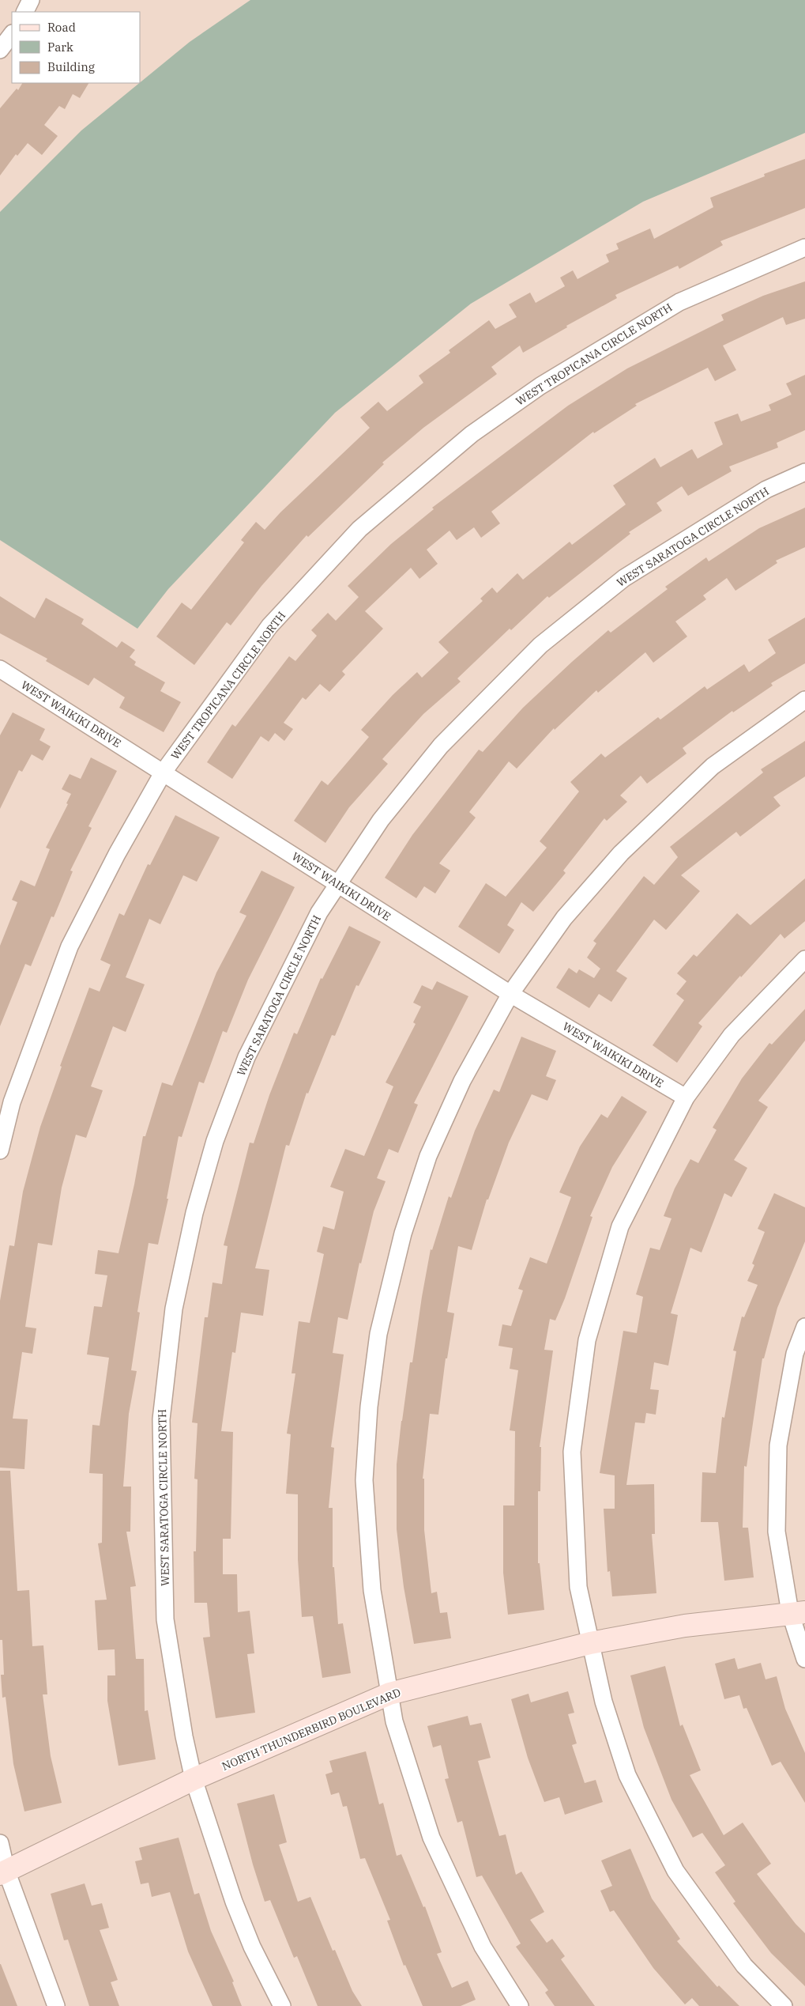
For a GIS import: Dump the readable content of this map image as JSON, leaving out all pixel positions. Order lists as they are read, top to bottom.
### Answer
{
  "streets": {
    "street": [
      "WEST TROPICANA CIRCLE NORTH",
      "WEST SARATOGA CIRCLE NORTH",
      "WEST WAIKIKI DRIVE",
      "NORTH THUNDERBIRD BOULEVARD"
    ]
  },
  "crossings": [
    ["WEST TROPICANA CIRCLE NORTH", "WEST WAIKIKI DRIVE"],
    ["WEST SARATOGA CIRCLE NORTH", "WEST WAIKIKI DRIVE"],
    ["WEST SARATOGA CIRCLE NORTH", "NORTH THUNDERBIRD BOULEVARD"]
  ],
  "legend": ["Road", "Park", "Building"]
}
